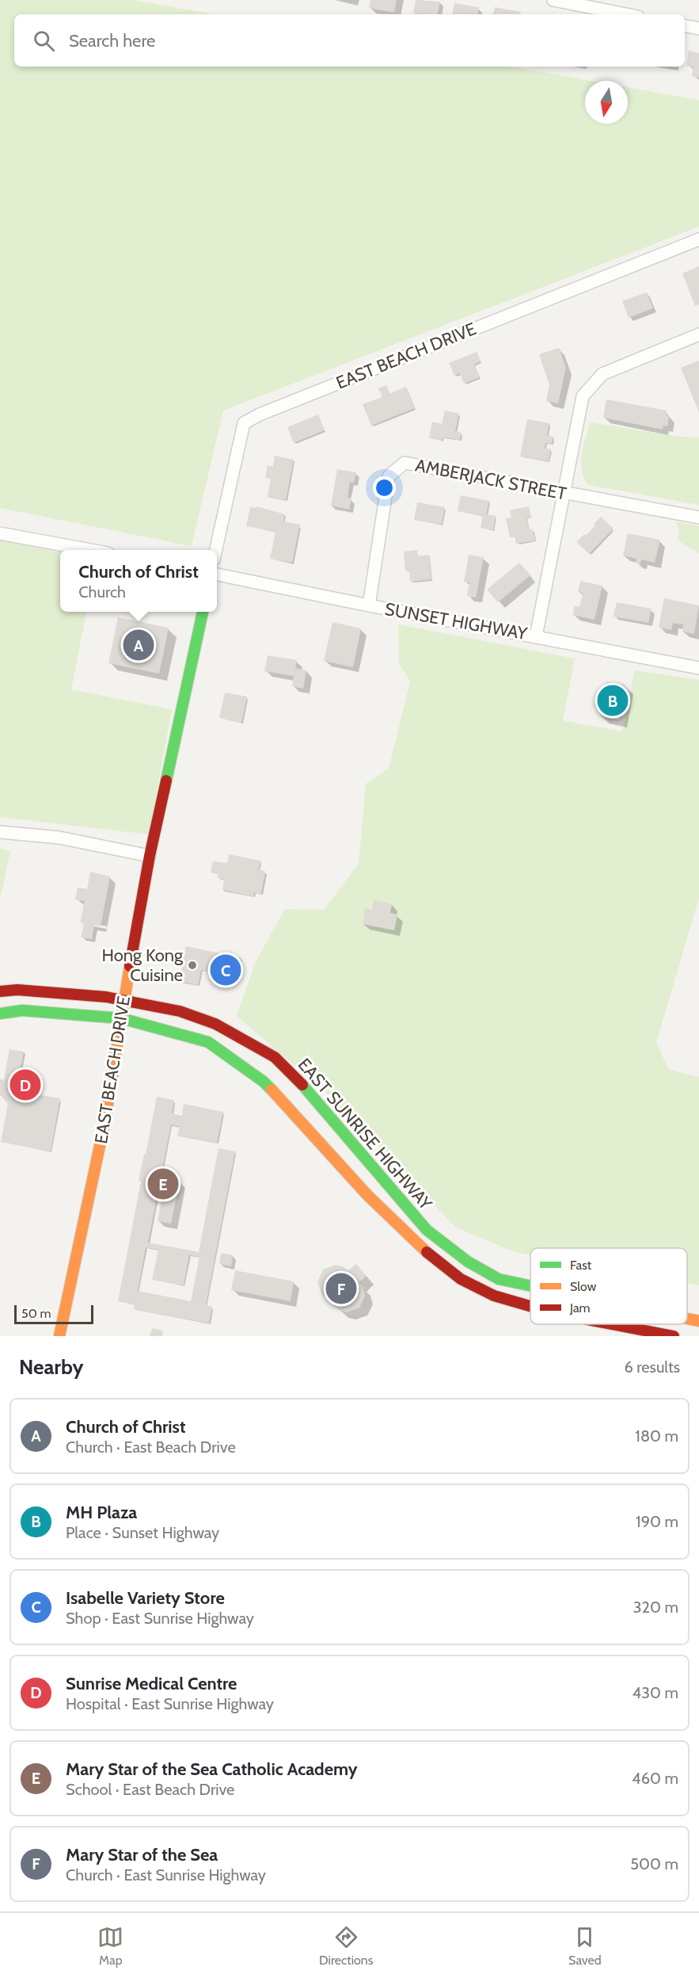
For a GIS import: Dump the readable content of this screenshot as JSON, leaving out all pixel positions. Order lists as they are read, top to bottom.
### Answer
{
  "streets": {
    "main road": ["EAST BEACH DRIVE", "EAST SUNRISE HIGHWAY"],
    "street": ["AMBERJACK STREET", "SUNSET HIGHWAY"]
  },
  "crossings": [
    ["EAST BEACH DRIVE", "EAST SUNRISE HIGHWAY"],
    ["AMBERJACK STREET", "SUNSET HIGHWAY"]
  ],
  "places": ["Hong Kong Cuisine"],
  "legend": ["Fast", "Slow", "Jam"],
  "scale_bar": "50 m",
  "north": "bottom",
  "page": {
    "search": "Search here",
    "popup": ["Church of Christ", "Church"],
    "pins": [
      "A",
      "B",
      "C",
      "D",
      "E",
      "F"
    ],
    "scale": "50 m",
    "heading": ["Nearby", "6 results"],
    "list": [
      {
        "mark": "A",
        "name": "Church of Christ",
        "note": "Church · East Beach Drive",
        "value": "180 m"
      },
      {
        "mark": "B",
        "name": "MH Plaza",
        "note": "Place · Sunset Highway",
        "value": "190 m"
      },
      {
        "mark": "C",
        "name": "Isabelle Variety Store",
        "note": "Shop · East Sunrise Highway",
        "value": "320 m"
      },
      {
        "mark": "D",
        "name": "Sunrise Medical Centre",
        "note": "Hospital · East Sunrise Highway",
        "value": "430 m"
      },
      {
        "mark": "E",
        "name": "Mary Star of the Sea Catholic Academy",
        "note": "School · East Beach Drive",
        "value": "460 m"
      },
      {
        "mark": "F",
        "name": "Mary Star of the Sea",
        "note": "Church · East Sunrise Highway",
        "value": "500 m"
      }
    ],
    "nav": ["Map", "Directions", "Saved"]
  }
}
